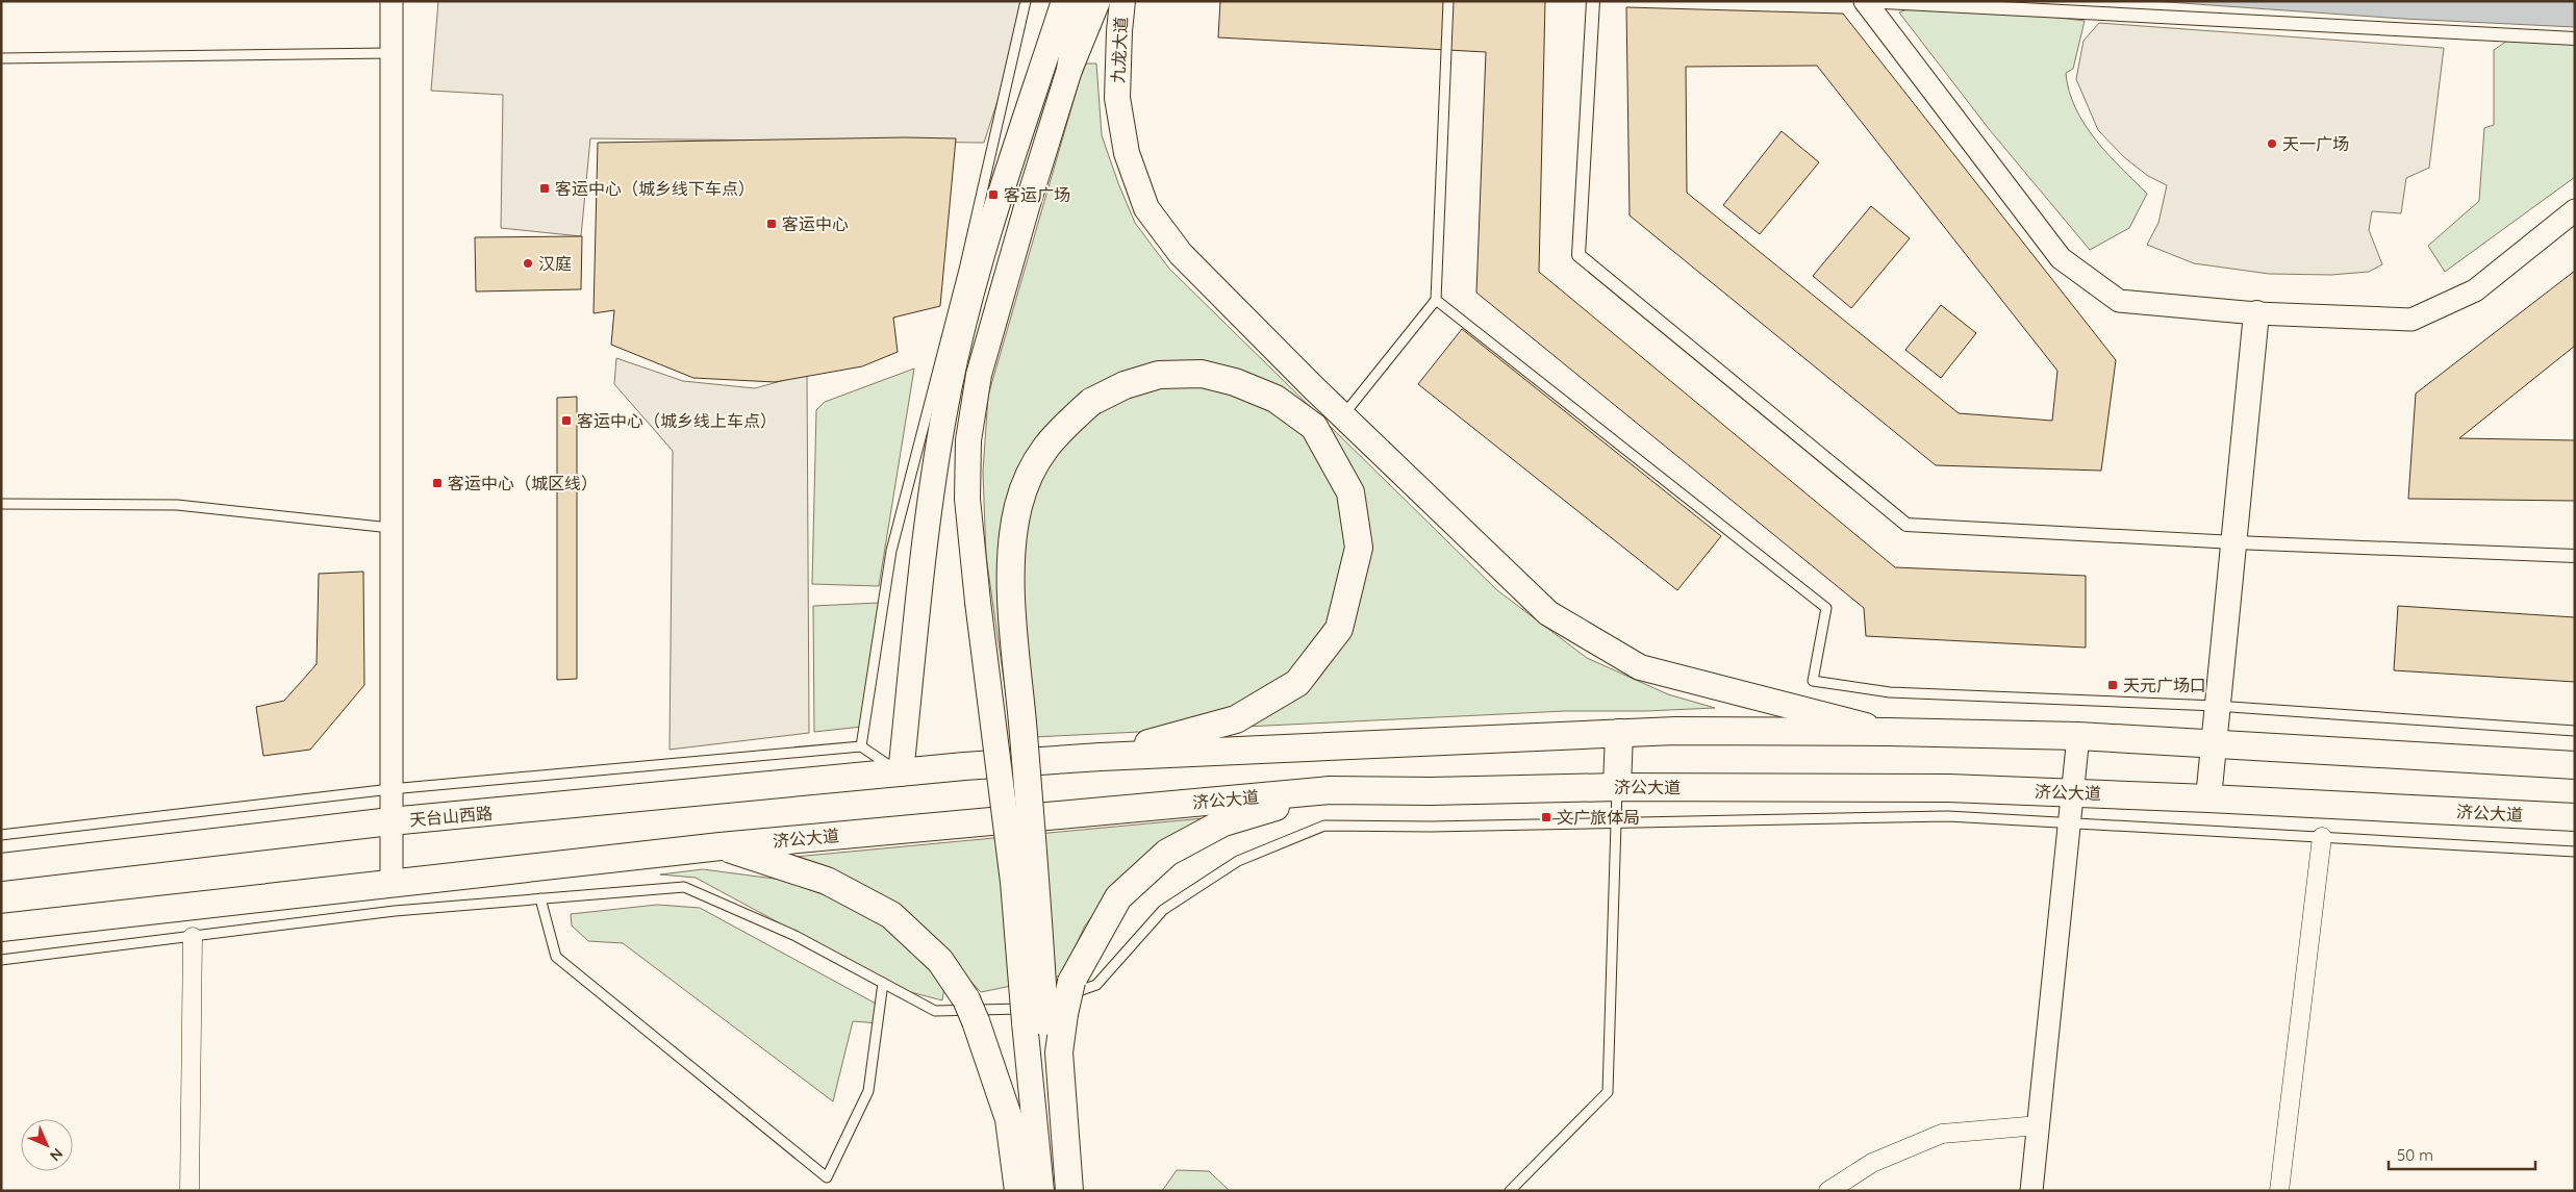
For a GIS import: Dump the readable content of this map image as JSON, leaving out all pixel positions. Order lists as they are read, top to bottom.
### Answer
{
  "streets": {
    "main road": ["九龙大道", "济公大道", "天台山西路"]
  },
  "places": {
    "other": ["天一广场", "汉庭"],
    "transit": [
      "客运中心（城乡线下车点）",
      "客运广场",
      "客运中心",
      "客运中心（城乡线上车点）",
      "客运中心（城区线）",
      "天元广场口",
      "文广旅体局"
    ]
  },
  "scale_bar": "50 m",
  "north": "bottom right"
}
